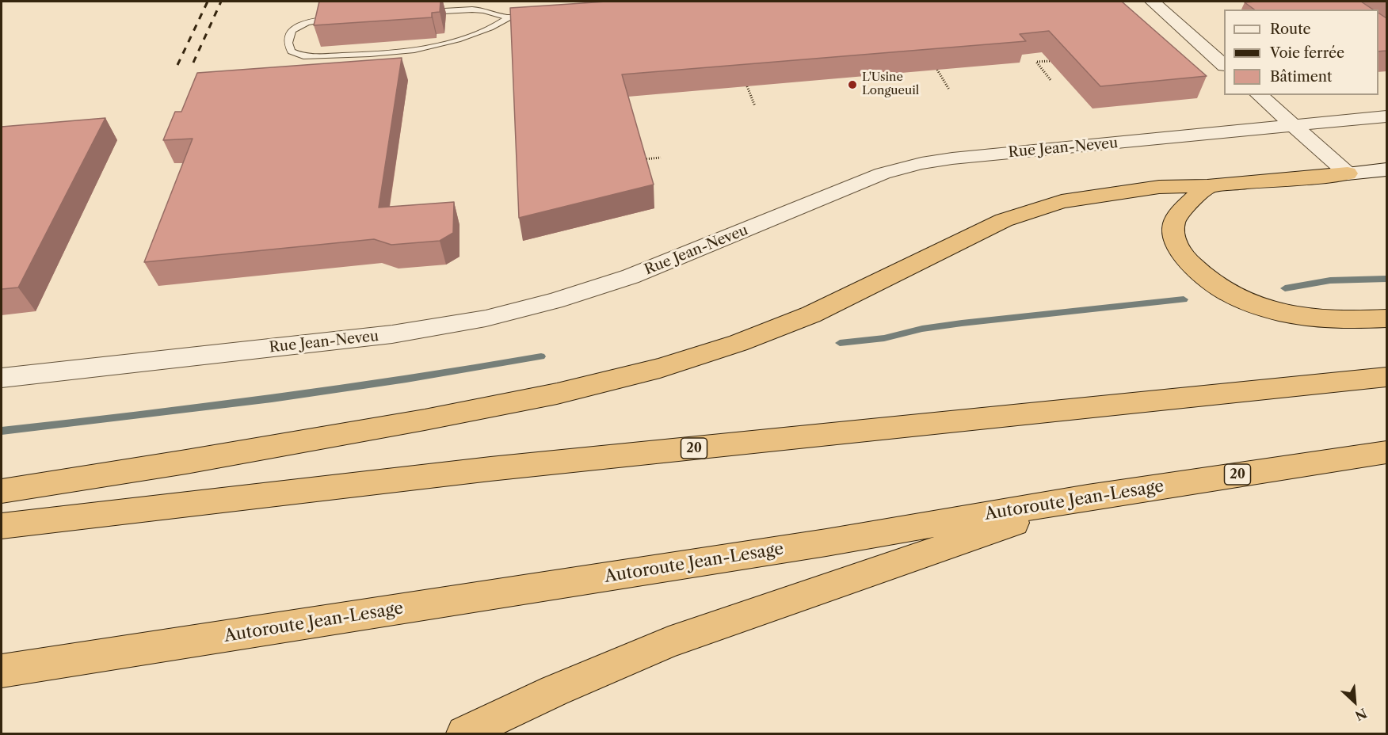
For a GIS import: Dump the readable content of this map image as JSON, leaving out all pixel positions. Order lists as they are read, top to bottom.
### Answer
{
  "streets": {
    "highway": ["20", "Autoroute Jean-Lesage"],
    "street": ["Rue Jean-Neveu"]
  },
  "places": ["L'Usine Longueuil"],
  "legend": ["Route", "Voie ferrée", "Bâtiment"],
  "north": "bottom right"
}
